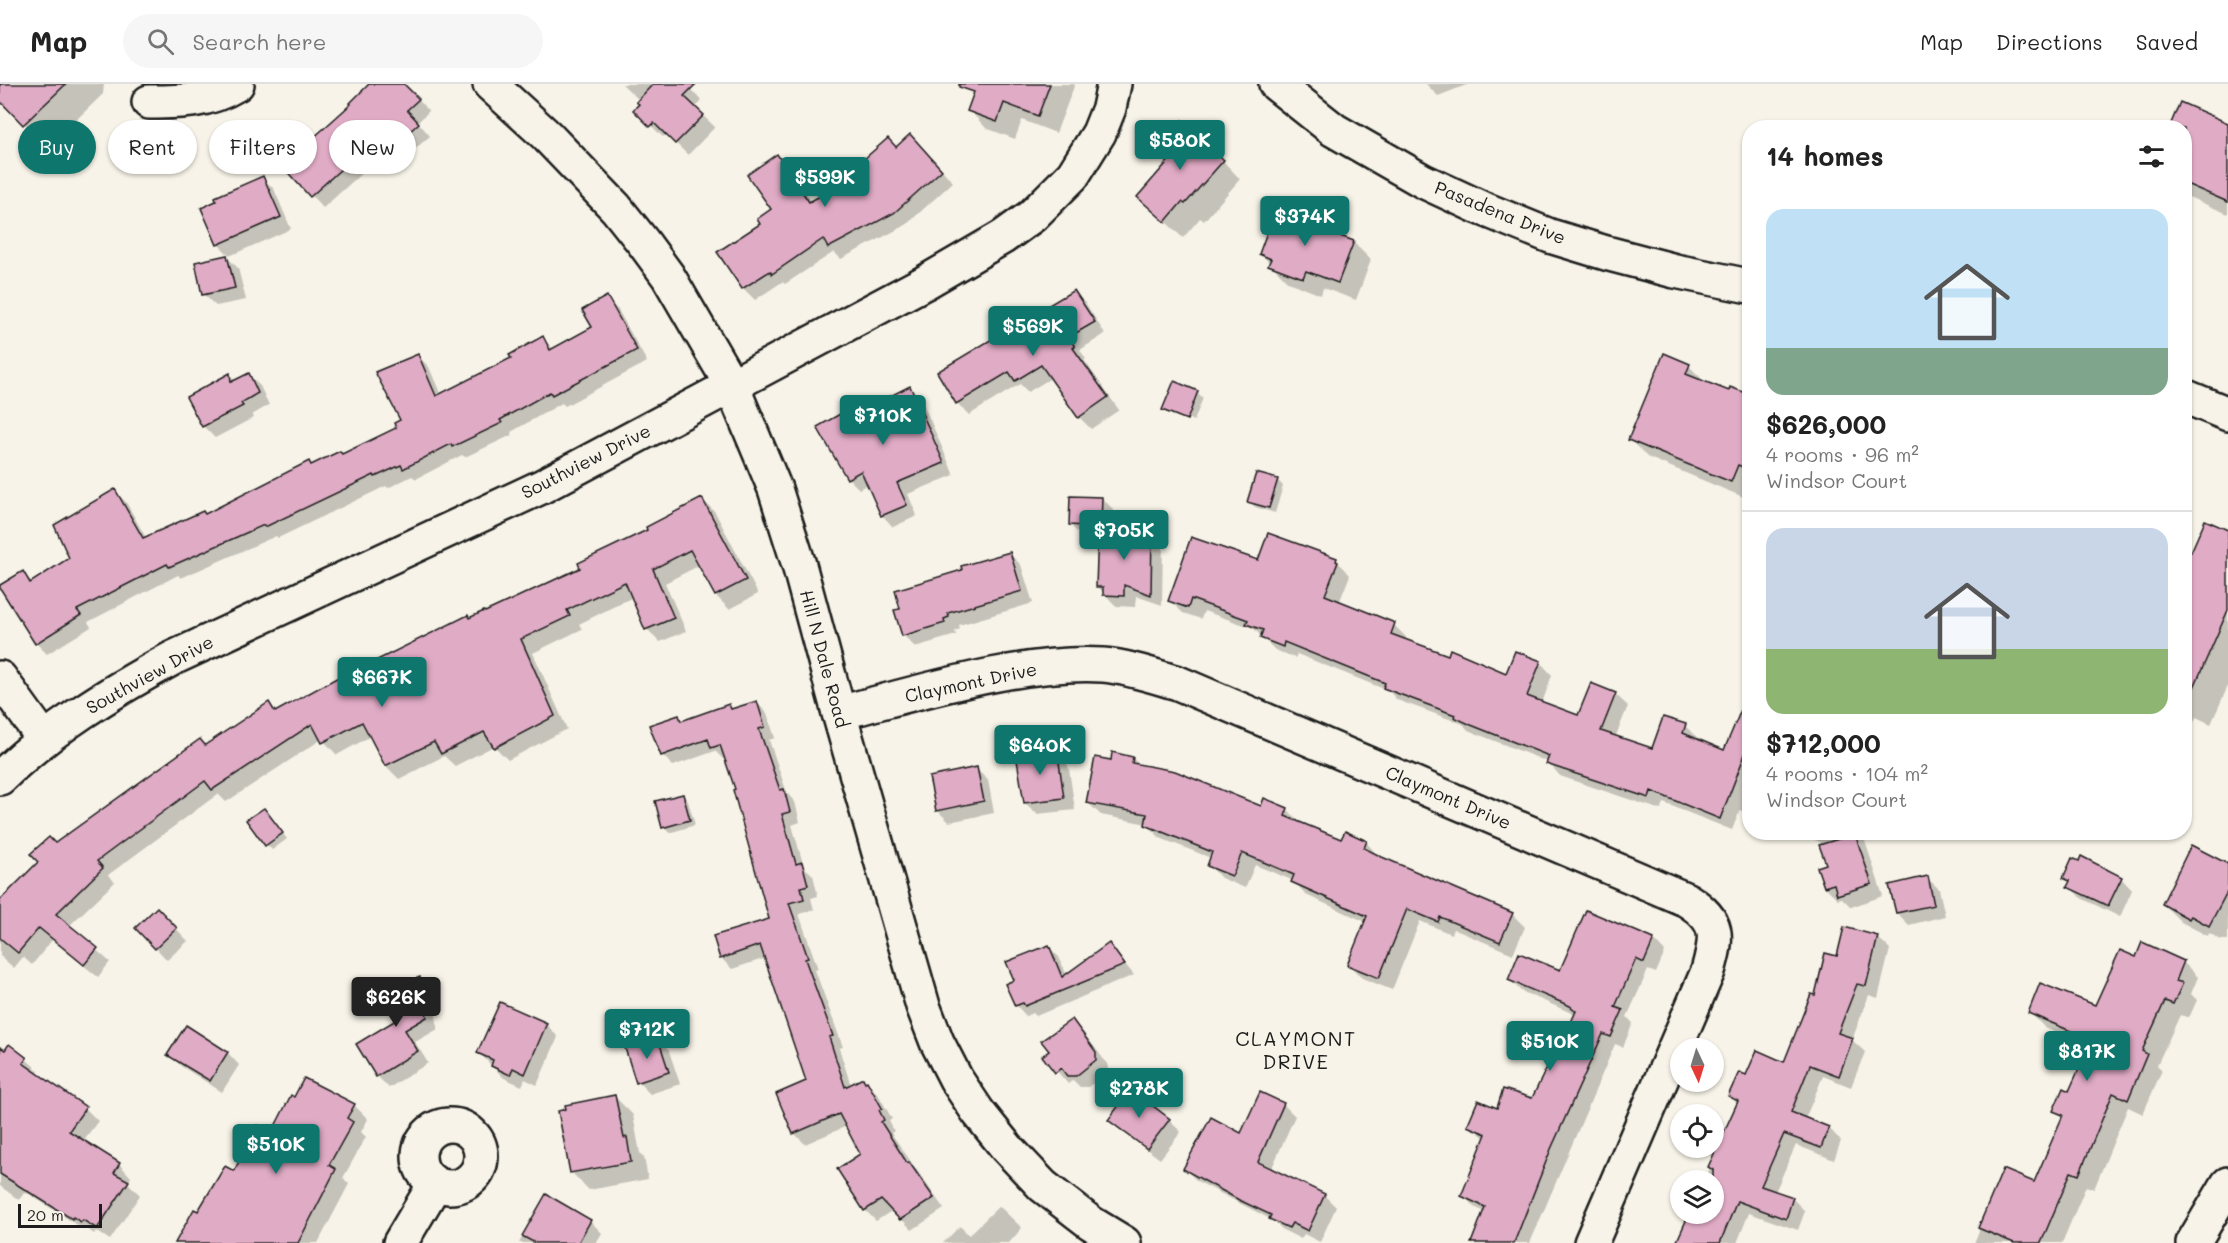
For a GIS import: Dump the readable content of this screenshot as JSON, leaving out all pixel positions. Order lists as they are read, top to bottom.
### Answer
{
  "streets": {
    "street": [
      "Pasadena Drive",
      "Southview Drive",
      "Hill N Dale Road",
      "Claymont Drive"
    ]
  },
  "crossings": [
    ["Southview Drive", "Hill N Dale Road"],
    ["Hill N Dale Road", "Claymont Drive"]
  ],
  "districts": ["CLAYMONT DRIVE"],
  "scale_bar": "20 m",
  "north": "bottom",
  "page": {
    "header": "Map",
    "search": "Search here",
    "nav": ["Map", "Directions", "Saved"],
    "price": [
      "$580K",
      "$599K",
      "$374K",
      "$569K",
      "$710K",
      "$705K",
      "$667K",
      "$640K",
      "$626K",
      "$712K",
      "$510K",
      "$817K",
      "$278K",
      "$510K"
    ],
    "chip": [
      "Buy",
      "Rent",
      "Filters",
      "New"
    ],
    "heading": "14 homes",
    "list": [
      {
        "name": "$626,000",
        "note": "4 rooms · 96 m² · Windsor Court"
      },
      {
        "name": "$712,000",
        "note": "4 rooms · 104 m² · Windsor Court"
      }
    ],
    "scale": "20 m"
  }
}
